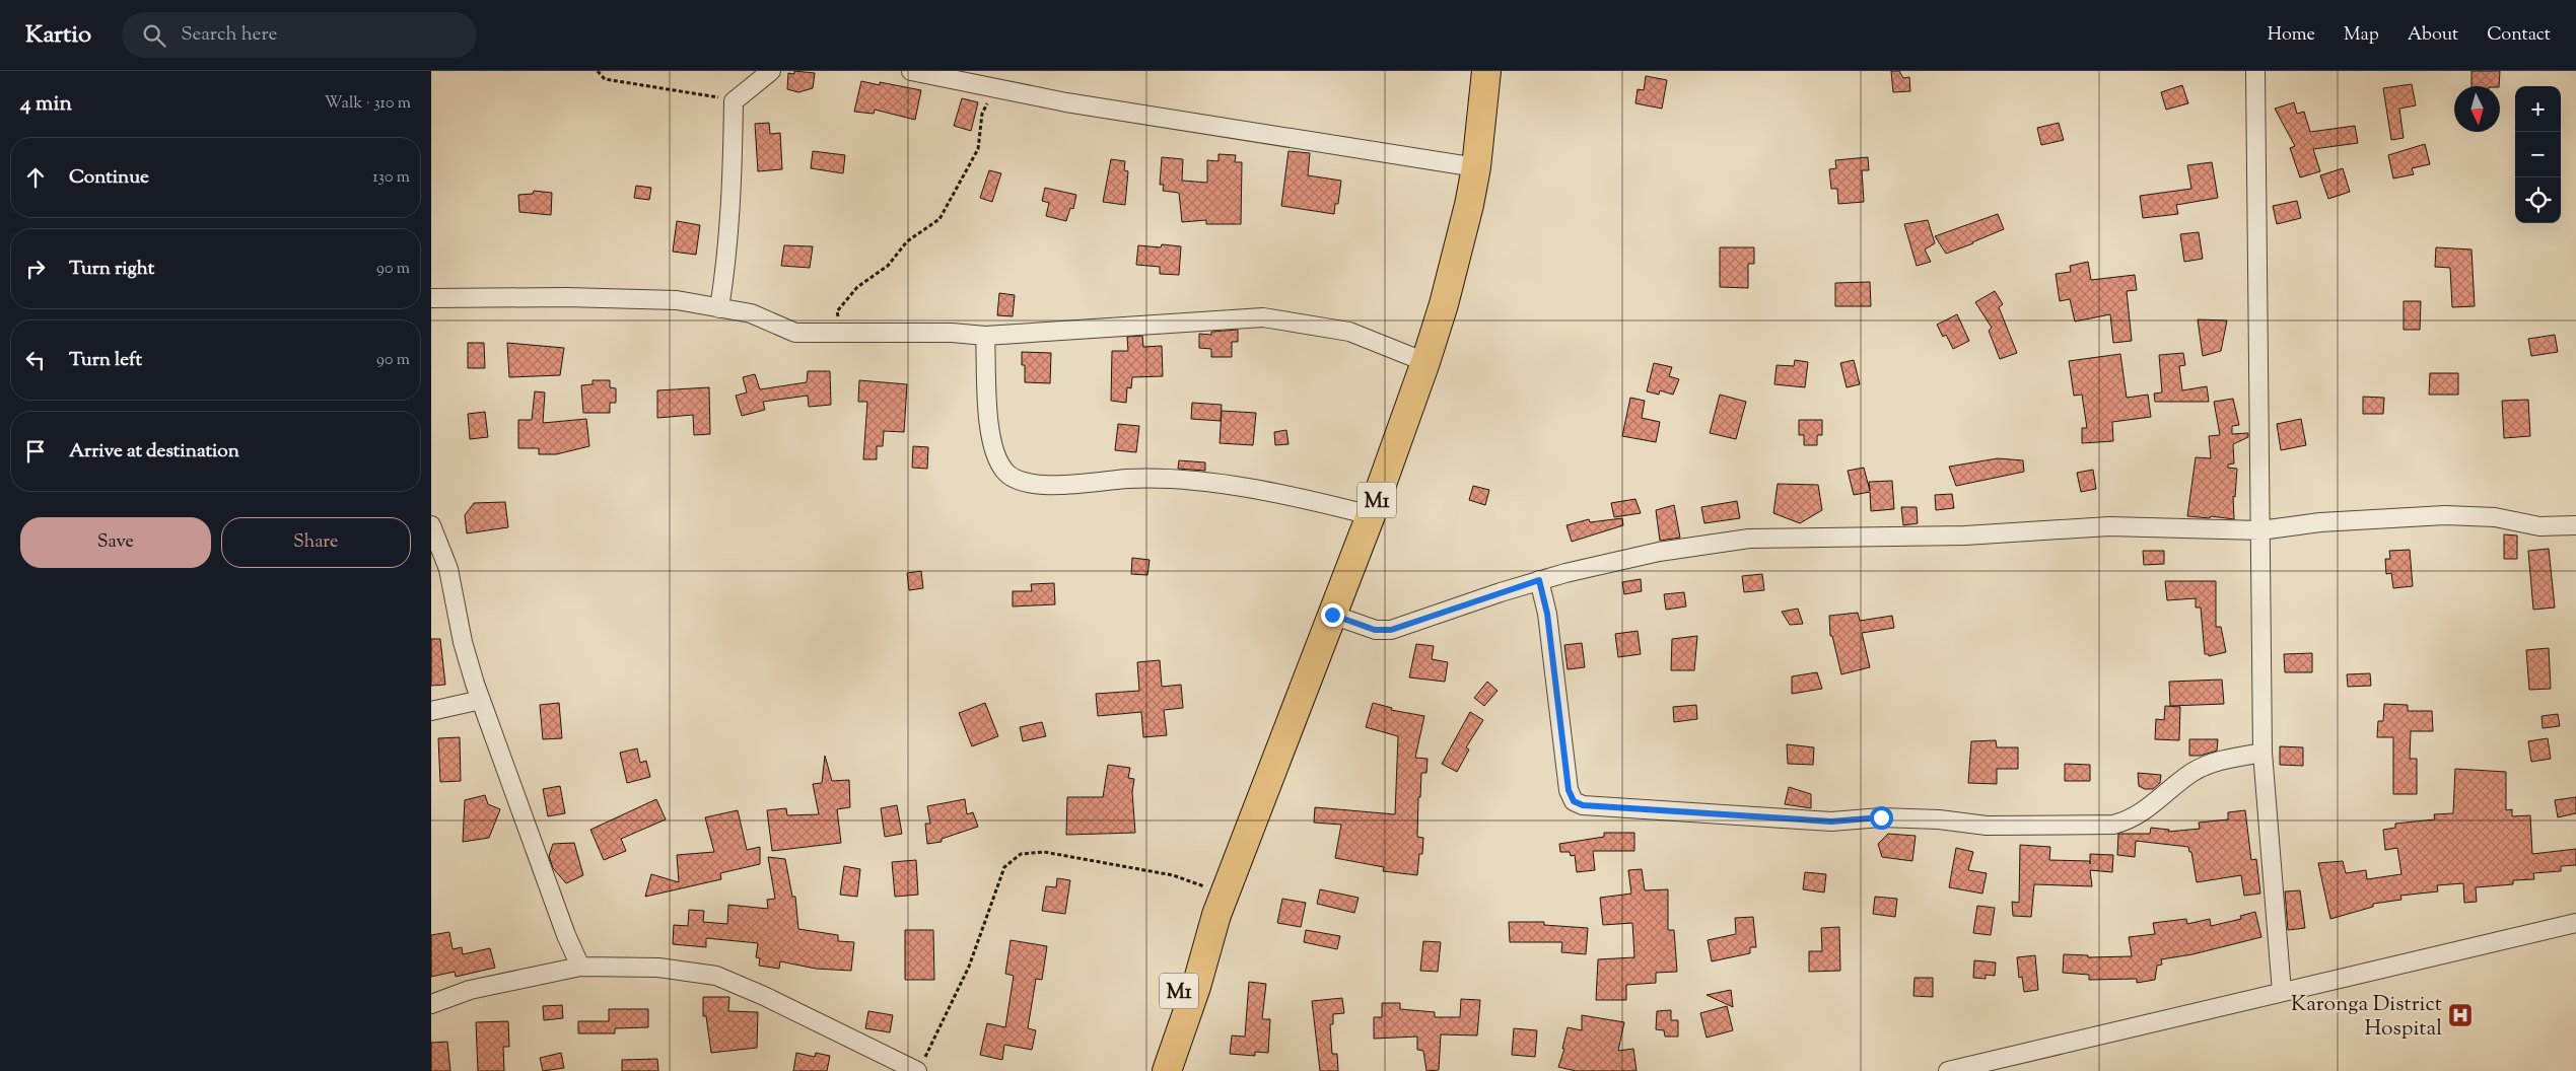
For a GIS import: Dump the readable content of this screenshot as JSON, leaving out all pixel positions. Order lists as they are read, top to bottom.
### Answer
{
  "streets": {
    "highway": ["M1"]
  },
  "places": {
    "hospital": ["Karonga District Hospital"]
  },
  "north": "bottom",
  "page": {
    "header": "Kartio",
    "search": "Search here",
    "nav": [
      "Home",
      "Map",
      "About",
      "Contact"
    ],
    "heading": ["4 min", "Walk · 310 m"],
    "map_buttons": ["+", "−"],
    "list": [
      ["Continue", "130 m"],
      ["Turn right", "90 m"],
      ["Turn left", "90 m"],
      "Arrive at destination"
    ],
    "buttons": ["Save", "Share"]
  }
}
